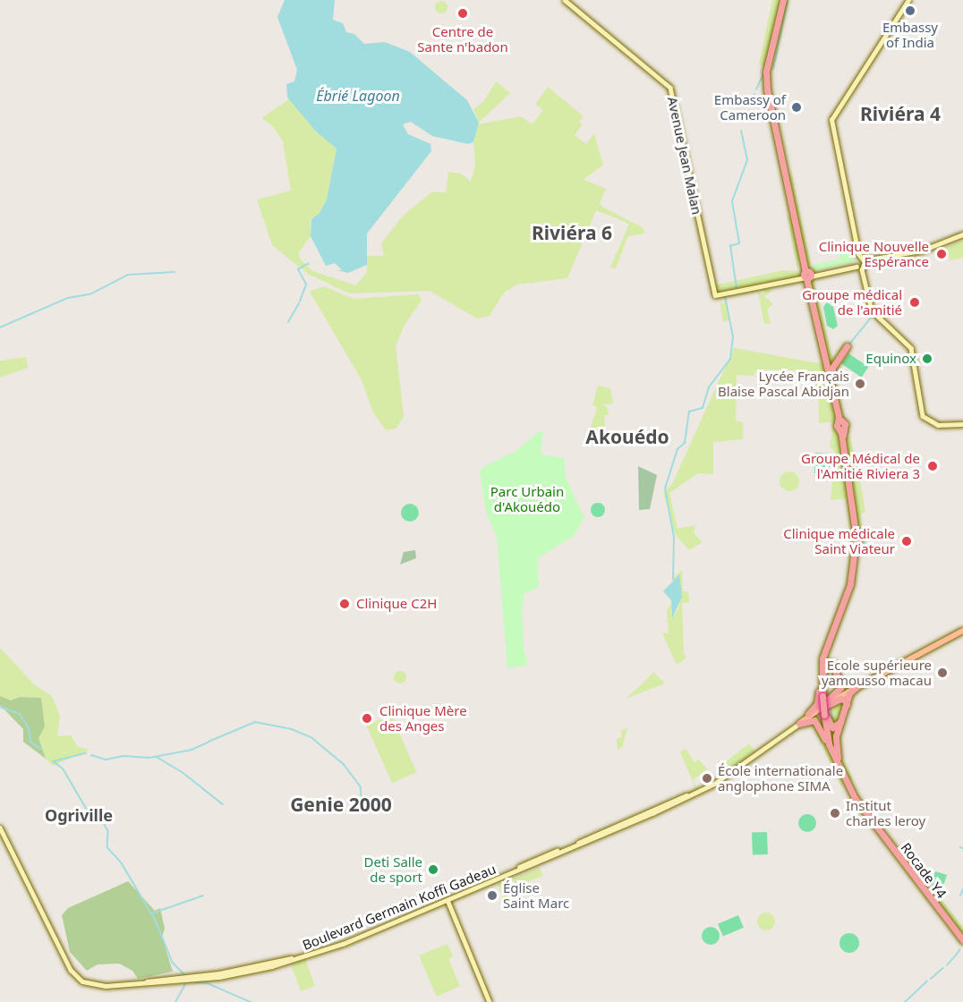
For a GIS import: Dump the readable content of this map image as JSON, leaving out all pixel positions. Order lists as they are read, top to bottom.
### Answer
{
  "streets": {
    "highway": ["Rocade Y4"],
    "main road": ["Avenue Jean Malan", "Boulevard Germain Koffi Gadeau"]
  },
  "crossings": [
    ["Rocade Y4", "Boulevard Germain Koffi Gadeau"]
  ],
  "districts": [
    "Riviéra 4",
    "Riviéra 6",
    "Akouédo",
    "Genie 2000",
    "Ogriville"
  ],
  "water": ["Ébrié Lagoon"],
  "parks": ["Parc Urbain d'Akouédo"],
  "places": [
    "Embassy of India",
    "Centre de Sante n'badon",
    "Embassy of Cameroon",
    "Clinique Nouvelle Espérance",
    "Groupe médical de l'amitié",
    "Equinox",
    "Lycée Français Blaise Pascal Abidjan",
    "Groupe Médical de l'Amitié Riviera 3",
    "Clinique médicale Saint Viateur",
    "Clinique C2H",
    "Ecole supérieure yamousso macau",
    "Clinique Mère des Anges",
    "École internationale anglophone SIMA",
    "Institut charles leroy",
    "Deti Salle de sport",
    "Église Saint Marc"
  ]
}
